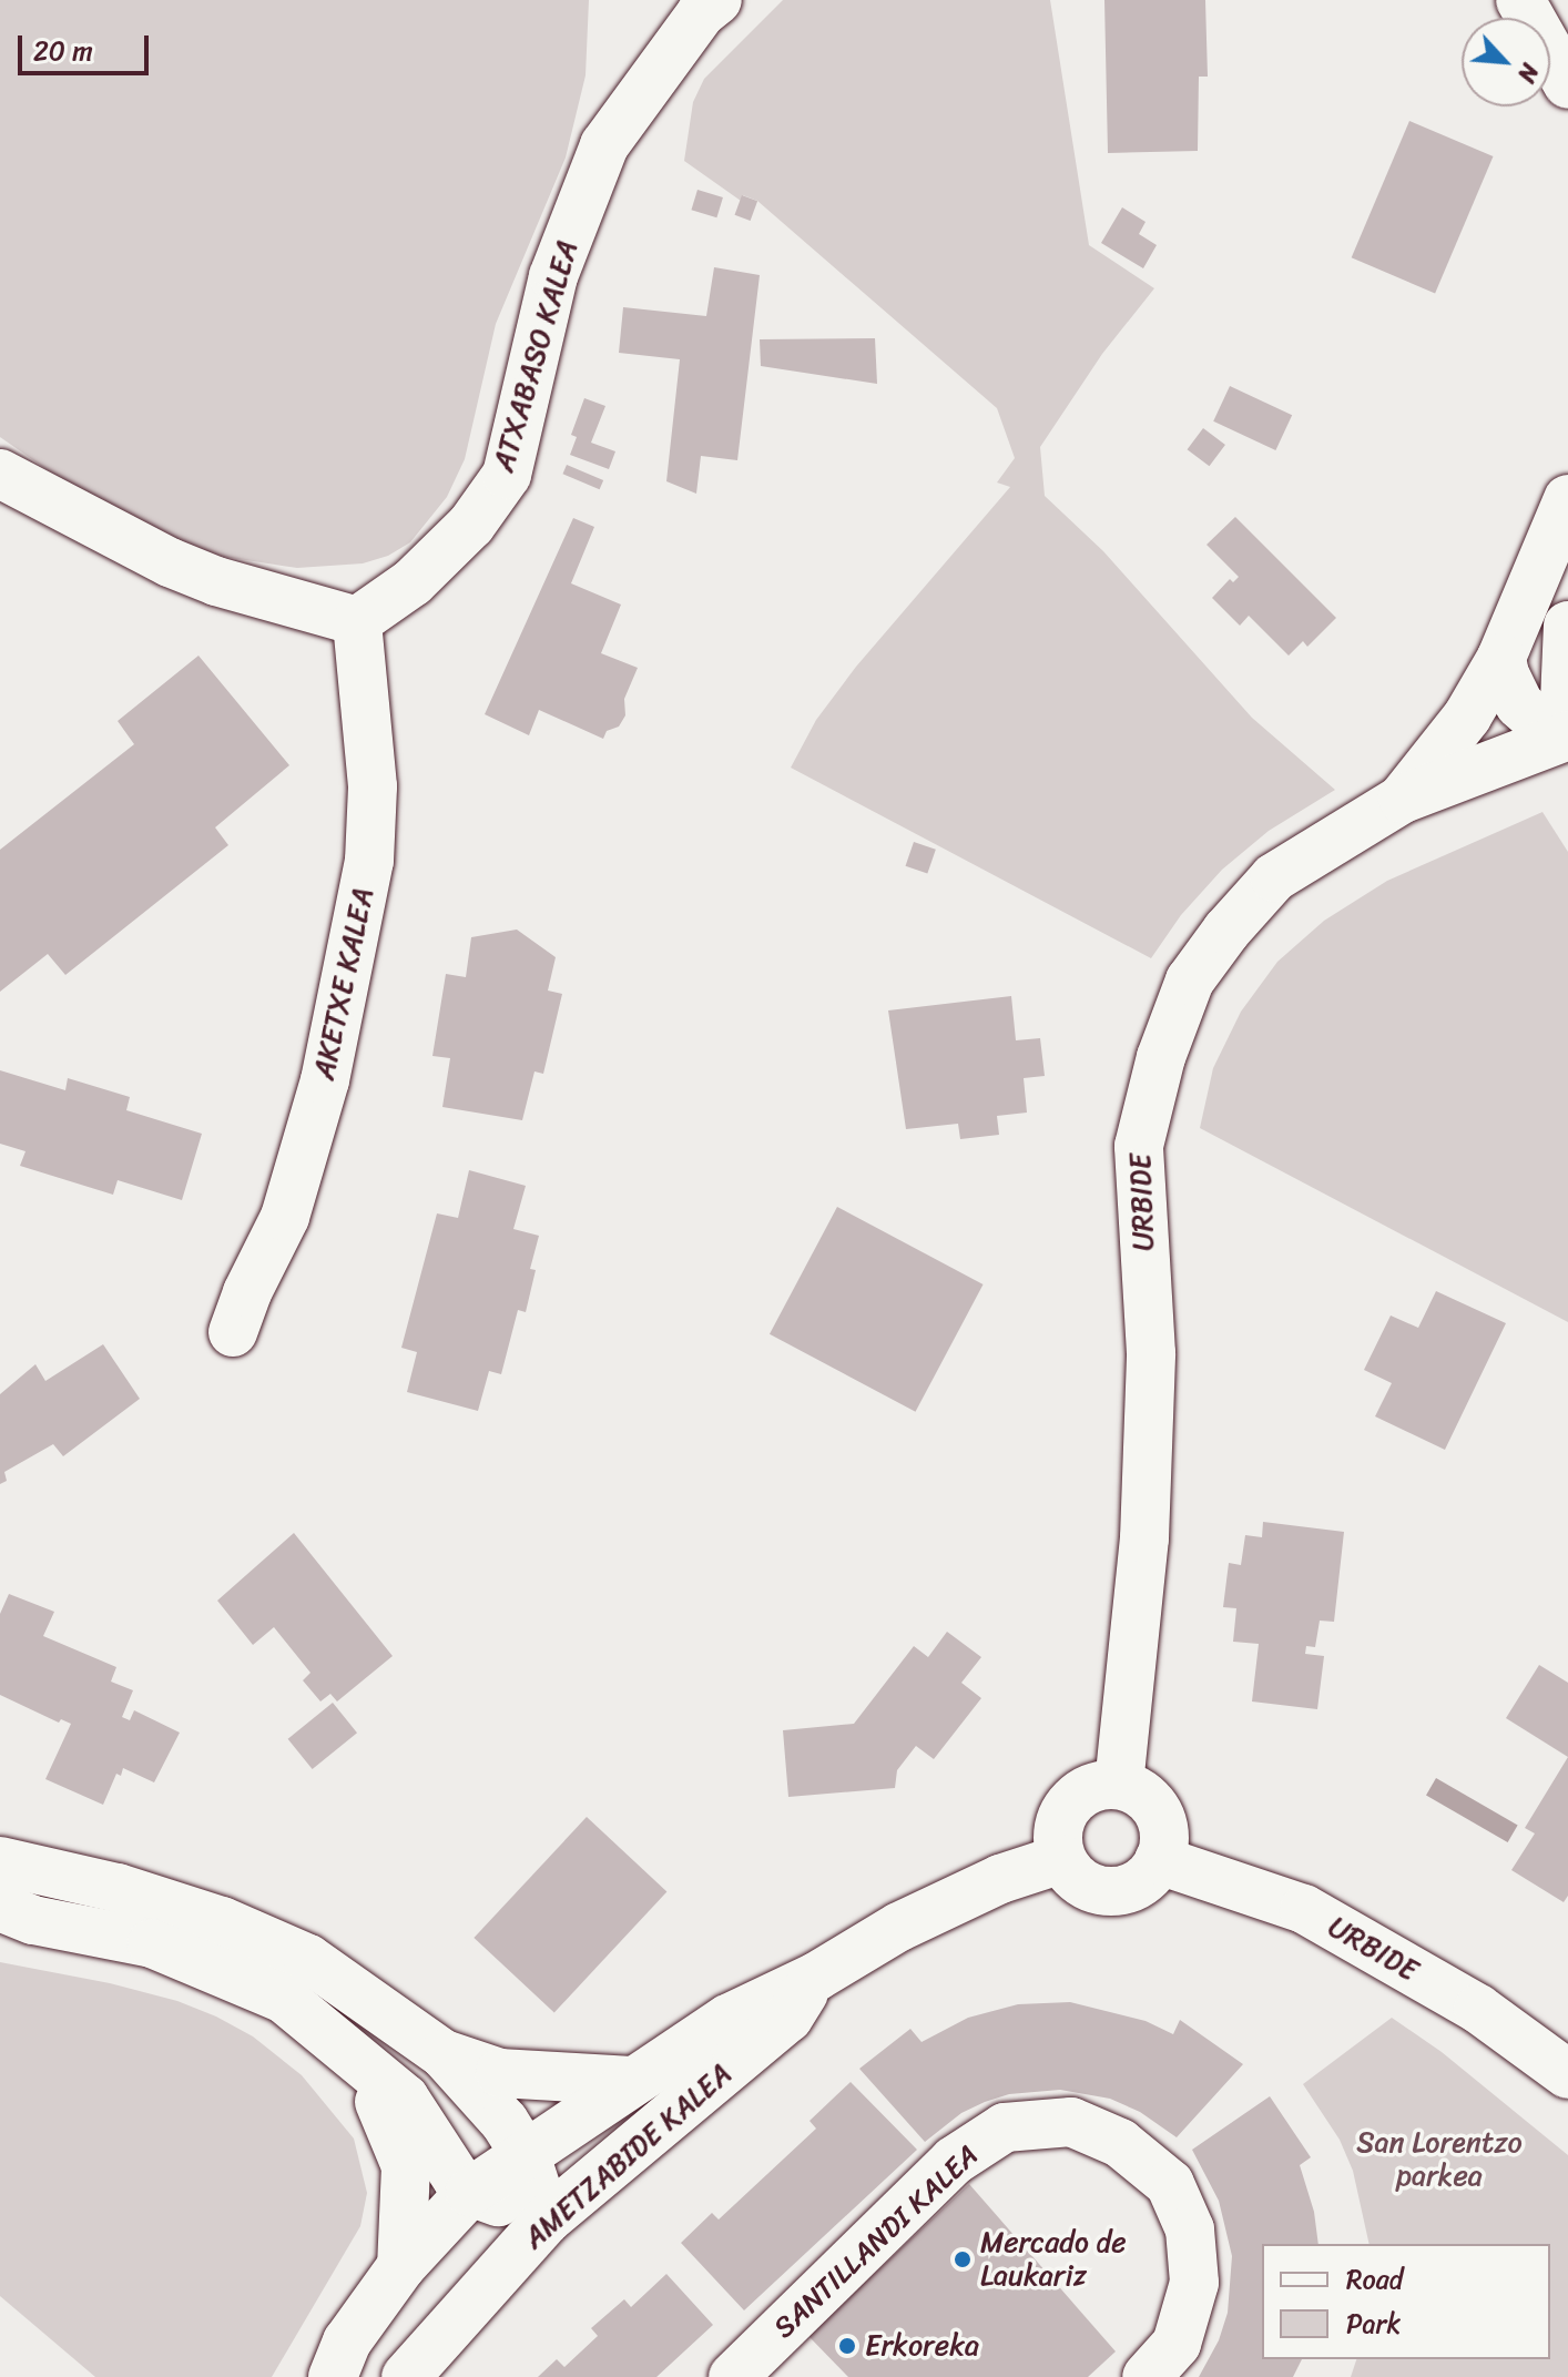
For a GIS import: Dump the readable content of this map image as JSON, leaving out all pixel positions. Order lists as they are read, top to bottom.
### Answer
{
  "streets": {
    "street": [
      "ATXABASO KALEA",
      "AKETXE KALEA",
      "URBIDE",
      "AMETZABIDE KALEA",
      "SANTILLANDI KALEA"
    ]
  },
  "crossings": [
    ["ATXABASO KALEA", "AKETXE KALEA"],
    ["URBIDE", "AMETZABIDE KALEA"]
  ],
  "parks": ["San Lorentzo parkea"],
  "places": ["Mercado de Laukariz", "Erkoreka"],
  "legend": ["Road", "Park"],
  "scale_bar": "20 m",
  "north": "bottom right"
}
